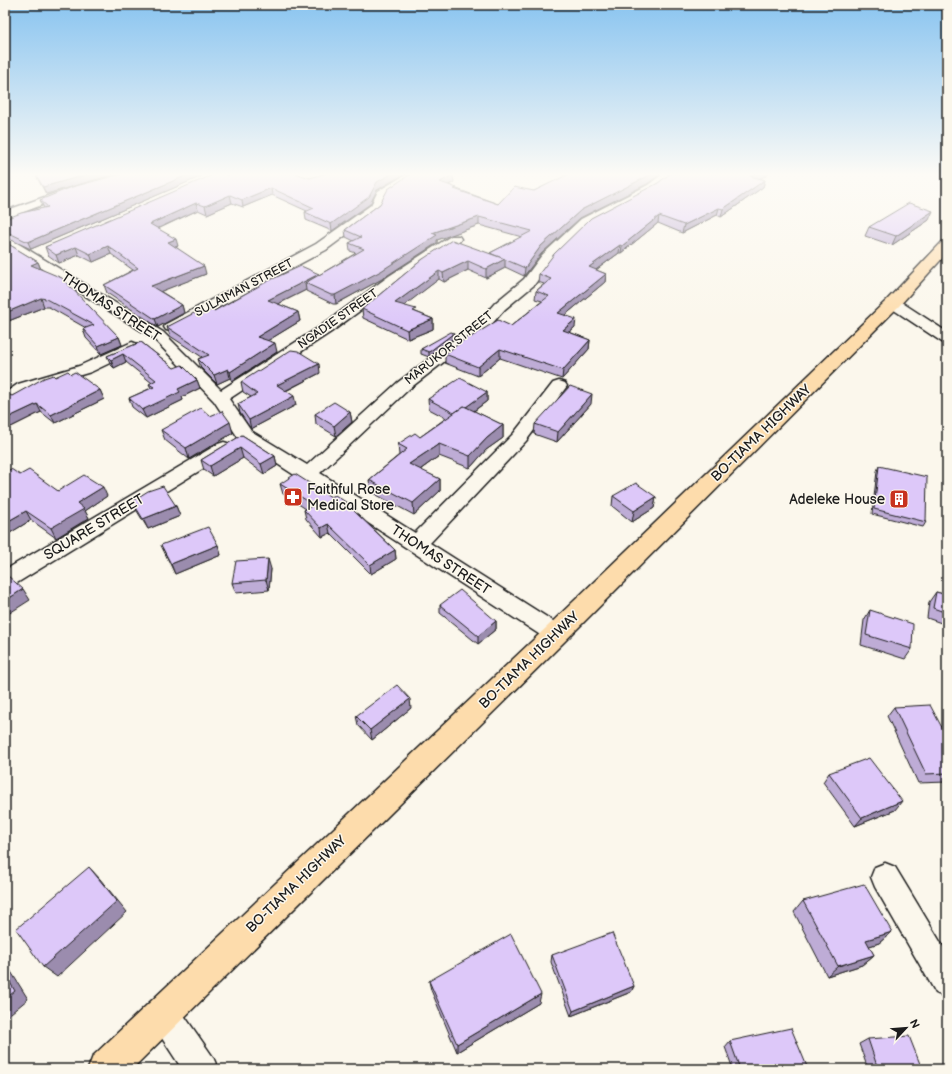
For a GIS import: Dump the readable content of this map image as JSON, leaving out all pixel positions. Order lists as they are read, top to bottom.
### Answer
{
  "streets": {
    "highway": ["BO-TIAMA HIGHWAY"],
    "street": [
      "SULAIMAN STREET",
      "THOMAS STREET",
      "NGADIE STREET",
      "MARUKOR STREET",
      "SQUARE STREET"
    ]
  },
  "crossings": [
    ["SULAIMAN STREET", "THOMAS STREET"],
    ["THOMAS STREET", "NGADIE STREET"],
    ["THOMAS STREET", "MARUKOR STREET"],
    ["THOMAS STREET", "BO-TIAMA HIGHWAY"],
    ["THOMAS STREET", "SQUARE STREET"]
  ],
  "places": {
    "pharmacy": ["Faithful Rose Medical Store"],
    "building": ["Adeleke House"]
  },
  "north": "top right"
}
